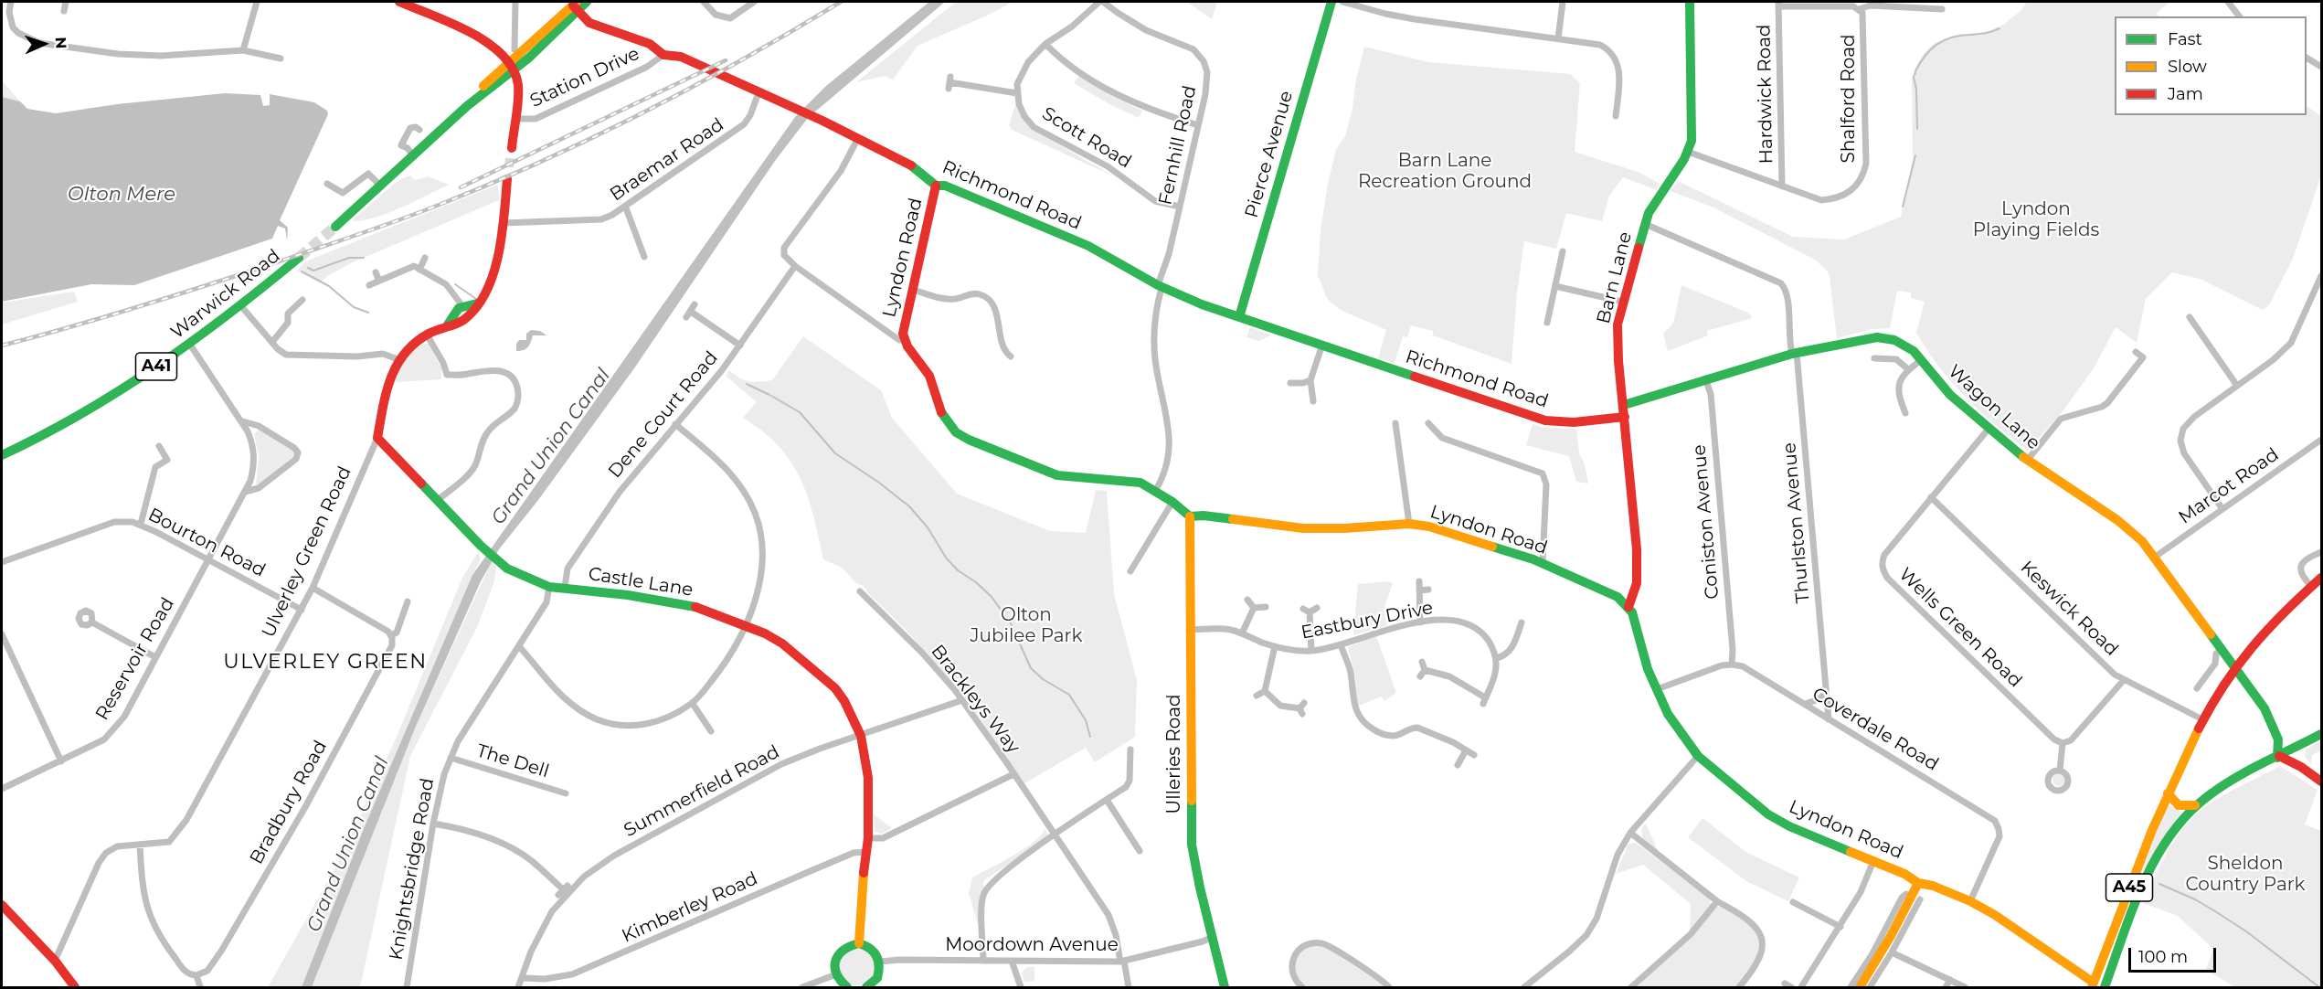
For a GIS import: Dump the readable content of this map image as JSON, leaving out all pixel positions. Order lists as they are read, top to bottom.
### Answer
{
  "streets": {
    "main road": [
      "Pierce Avenue",
      "Richmond Road",
      "Lyndon Road",
      "Barn Lane",
      "Warwick Road",
      "A41",
      "Wagon Lane",
      "Ulverley Green Road",
      "Castle Lane",
      "Ulleries Road",
      "A45"
    ],
    "street": [
      "Station Drive",
      "Hardwick Road",
      "Shalford Road",
      "Scott Road",
      "Fernhill Road",
      "Braemar Road",
      "Dene Court Road",
      "Marcot Road",
      "Coniston Avenue",
      "Thurlston Avenue",
      "Bourton Road",
      "Keswick Road",
      "Eastbury Drive",
      "Wells Green Road",
      "Reservoir Road",
      "Brackleys Way",
      "Coverdale Road",
      "The Dell",
      "Summerfield Road",
      "Bradbury Road",
      "Knightsbridge Road",
      "Kimberley Road",
      "Moordown Avenue"
    ]
  },
  "crossings": [
    ["Station Drive", "Richmond Road"],
    ["Station Drive", "Ulverley Green Road"],
    ["Hardwick Road", "Shalford Road"],
    ["Shalford Road", "Barn Lane"],
    ["Scott Road", "Fernhill Road"],
    ["Fernhill Road", "Richmond Road"],
    ["Fernhill Road", "Lyndon Road"],
    ["Pierce Avenue", "Richmond Road"],
    ["Braemar Road", "Richmond Road"],
    ["Braemar Road", "Ulverley Green Road"],
    ["Richmond Road", "Lyndon Road"],
    ["Richmond Road", "Barn Lane"],
    ["Lyndon Road", "Barn Lane"],
    ["Lyndon Road", "Coverdale Road"],
    ["Lyndon Road", "Ulleries Road"],
    ["Lyndon Road", "A45"],
    ["Barn Lane", "Wagon Lane"],
    ["Barn Lane", "Thurlston Avenue"],
    ["Warwick Road", "Reservoir Road"],
    ["Wagon Lane", "Marcot Road"],
    ["Wagon Lane", "Coniston Avenue"],
    ["Wagon Lane", "Thurlston Avenue"],
    ["Wagon Lane", "Wells Green Road"],
    ["Wagon Lane", "A45"],
    ["Dene Court Road", "Castle Lane"],
    ["Coniston Avenue", "Coverdale Road"],
    ["Thurlston Avenue", "Coverdale Road"],
    ["Bourton Road", "Ulverley Green Road"],
    ["Bourton Road", "Reservoir Road"],
    ["Ulverley Green Road", "Castle Lane"],
    ["Castle Lane", "Summerfield Road"],
    ["Castle Lane", "Knightsbridge Road"],
    ["Castle Lane", "Kimberley Road"],
    ["Keswick Road", "Wells Green Road"],
    ["Keswick Road", "A45"],
    ["Eastbury Drive", "Ulleries Road"],
    ["Brackleys Way", "Summerfield Road"],
    ["Brackleys Way", "Moordown Avenue"],
    ["Ulleries Road", "Moordown Avenue"],
    ["The Dell", "Knightsbridge Road"],
    ["Summerfield Road", "Kimberley Road"]
  ],
  "districts": ["ULVERLEY GREEN"],
  "water": ["Olton Mere", "Grand Union Canal"],
  "parks": [
    "Barn Lane Recreation Ground",
    "Lyndon Playing Fields",
    "Olton Jubilee Park",
    "Sheldon Country Park"
  ],
  "legend": ["Fast", "Slow", "Jam"],
  "scale_bar": "100 m",
  "north": "right"
}
